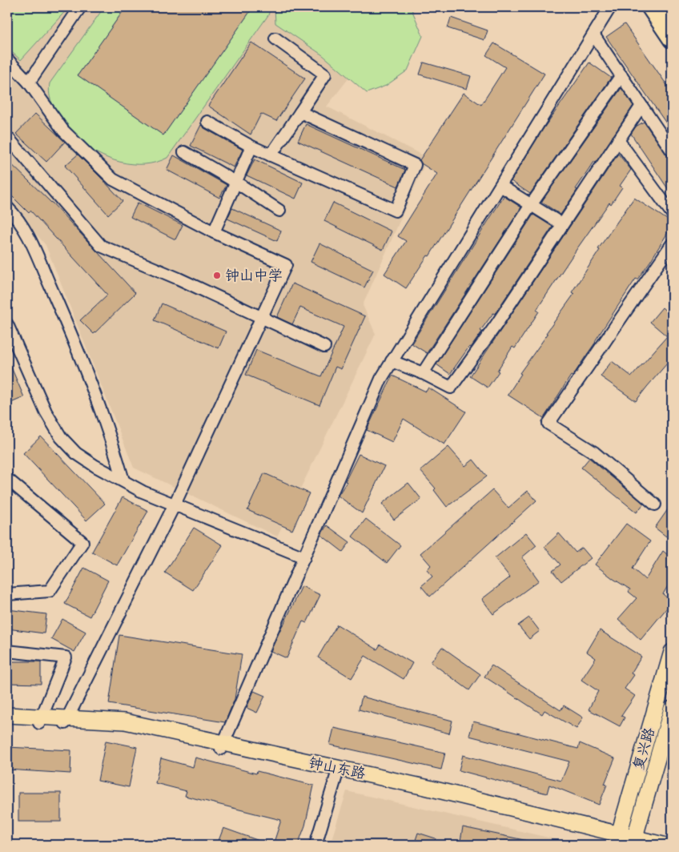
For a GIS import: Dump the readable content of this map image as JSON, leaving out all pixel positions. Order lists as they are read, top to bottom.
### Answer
{
  "streets": {
    "main road": ["复兴路", "钟山东路"]
  },
  "crossings": [
    ["复兴路", "钟山东路"]
  ],
  "places": ["钟山中学"]
}
